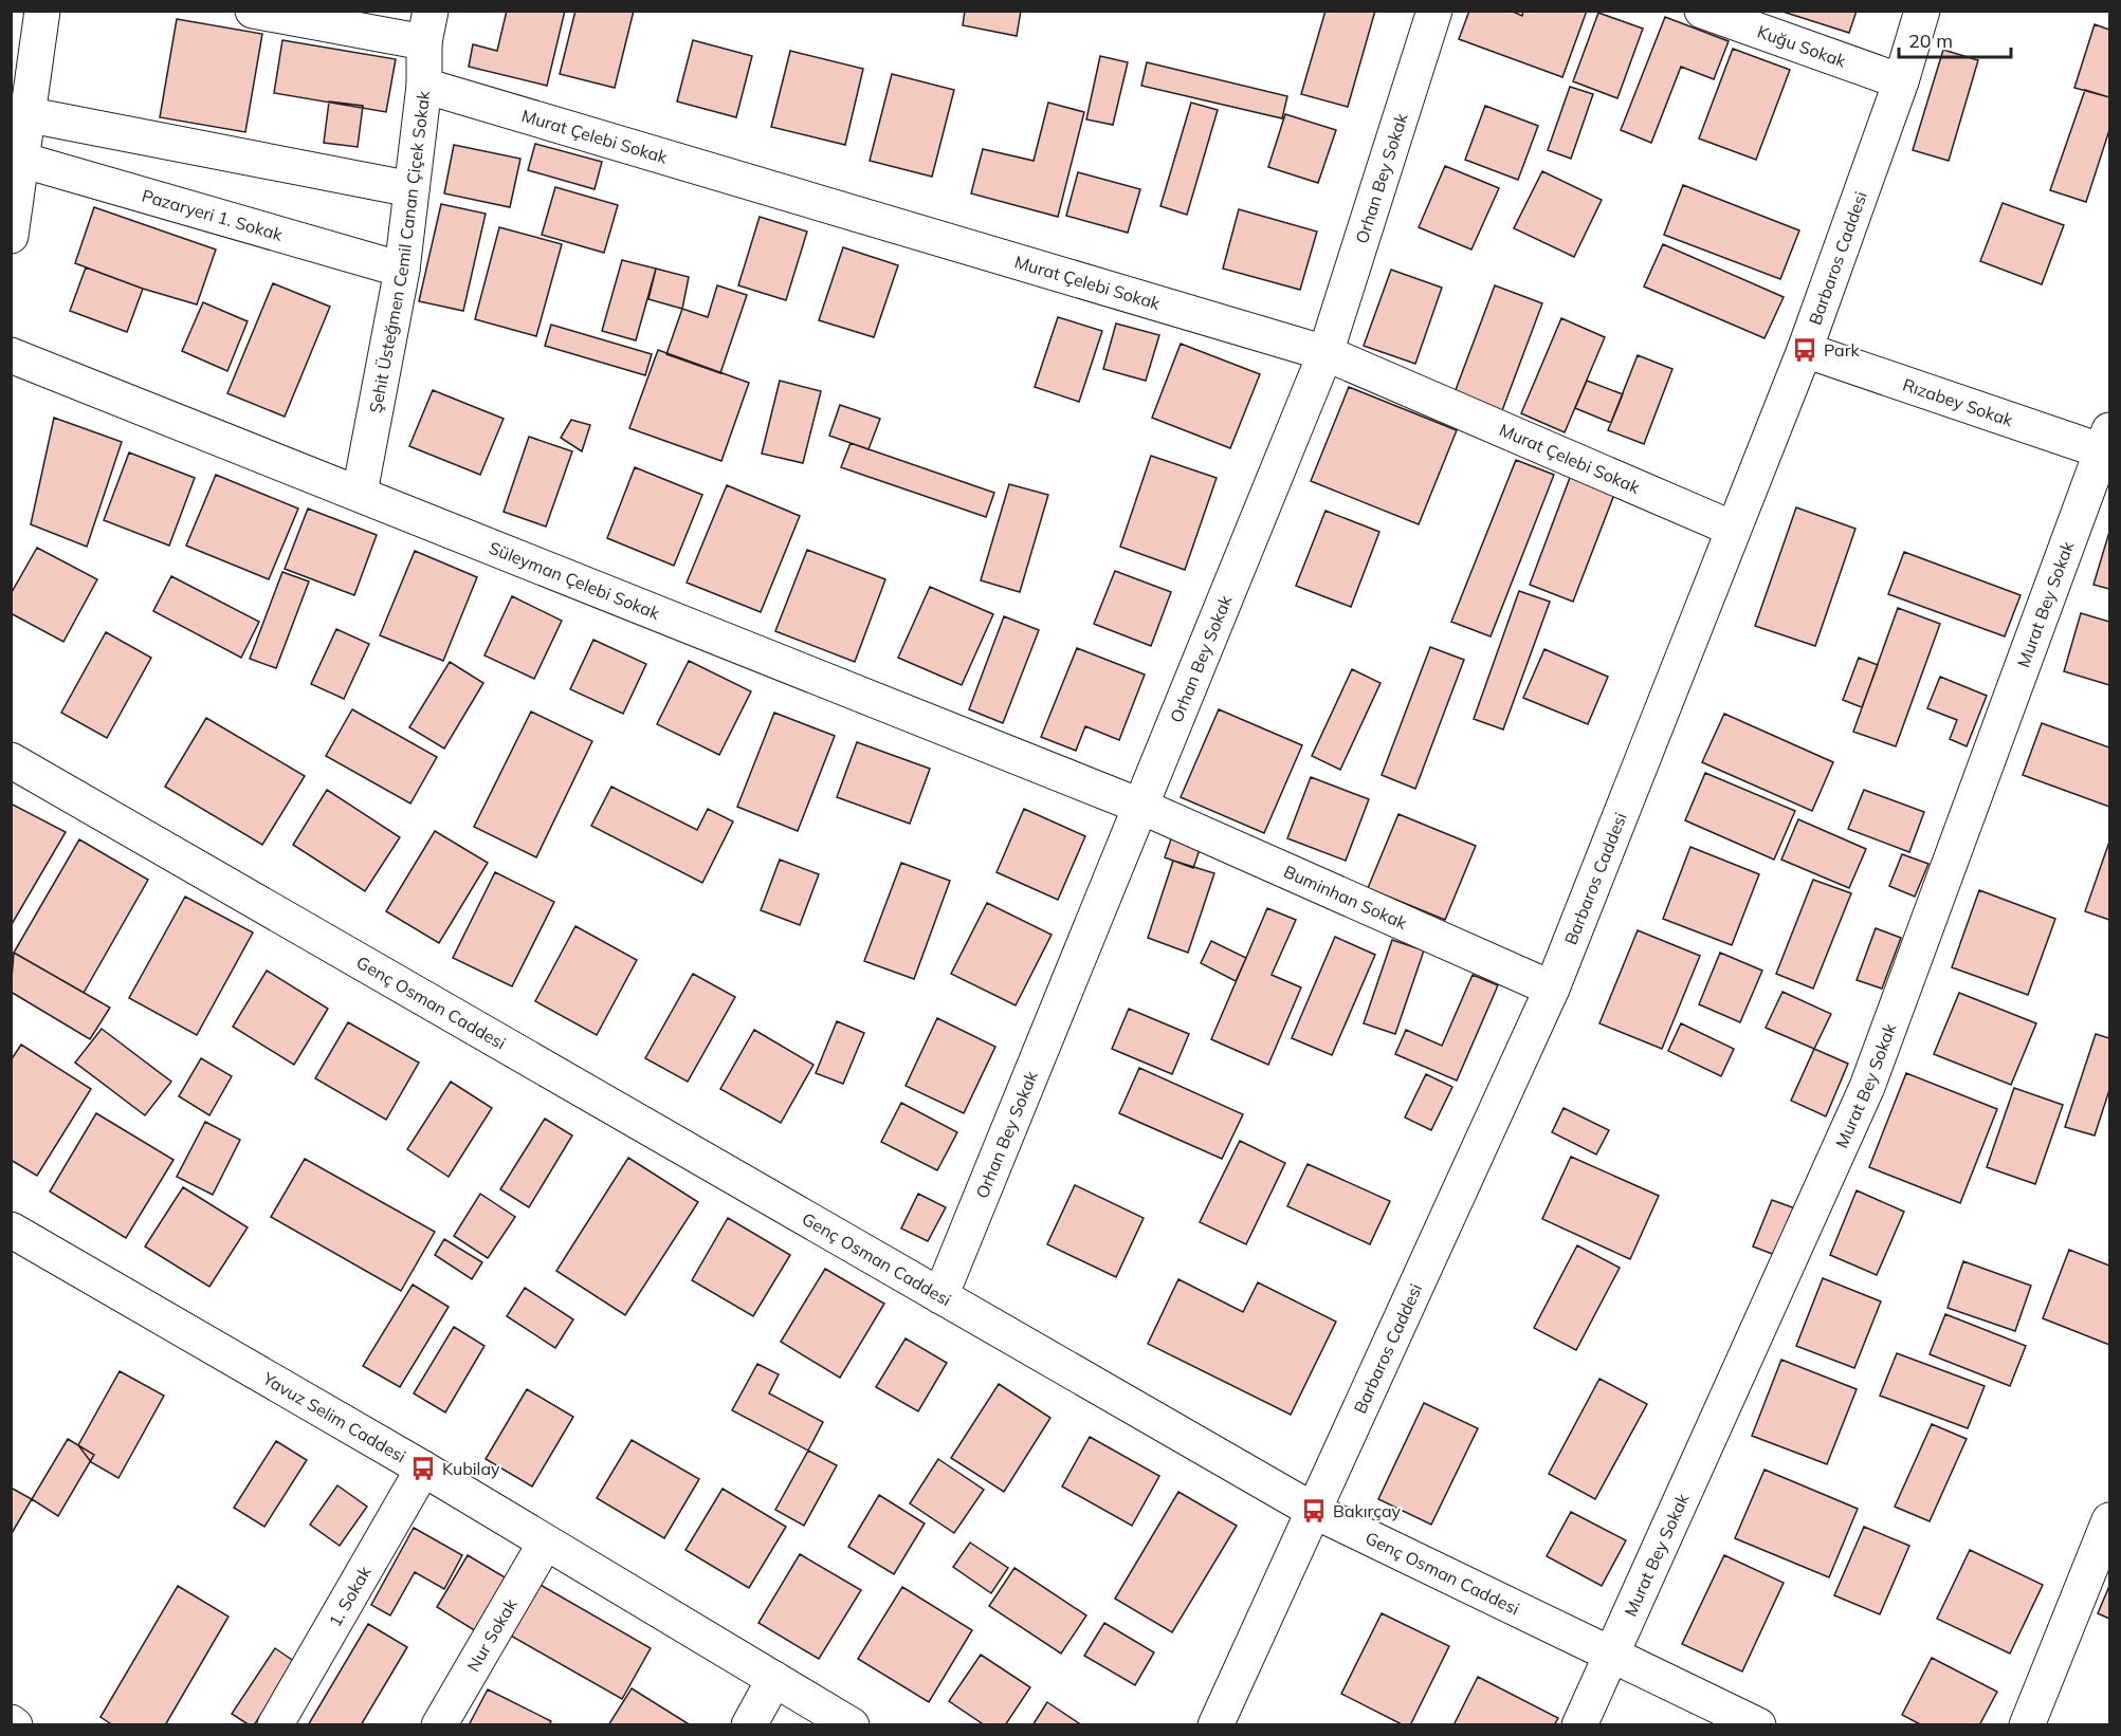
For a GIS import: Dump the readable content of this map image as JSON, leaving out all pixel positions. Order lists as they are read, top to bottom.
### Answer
{
  "streets": {
    "street": [
      "Kuğu Sokak",
      "Murat Çelebi Sokak",
      "Orhan Bey Sokak",
      "Pazaryeri 1. Sokak",
      "Şehit Üsteğmen Cemil Canan Çiçek Sokak",
      "Barbaros Caddesi",
      "Rızabey Sokak",
      "Süleyman Çelebi Sokak",
      "Murat Bey Sokak",
      "Buminhan Sokak",
      "Genç Osman Caddesi",
      "Yavuz Selim Caddesi",
      "1. Sokak",
      "Nur Sokak"
    ]
  },
  "crossings": [
    ["Kuğu Sokak", "Barbaros Caddesi"],
    ["Murat Çelebi Sokak", "Orhan Bey Sokak"],
    ["Murat Çelebi Sokak", "Şehit Üsteğmen Cemil Canan Çiçek Sokak"],
    ["Murat Çelebi Sokak", "Barbaros Caddesi"],
    ["Orhan Bey Sokak", "Süleyman Çelebi Sokak"],
    ["Orhan Bey Sokak", "Buminhan Sokak"],
    ["Orhan Bey Sokak", "Genç Osman Caddesi"],
    ["Pazaryeri 1. Sokak", "Şehit Üsteğmen Cemil Canan Çiçek Sokak"],
    ["Şehit Üsteğmen Cemil Canan Çiçek Sokak", "Süleyman Çelebi Sokak"],
    ["Barbaros Caddesi", "Rızabey Sokak"],
    ["Barbaros Caddesi", "Buminhan Sokak"],
    ["Barbaros Caddesi", "Genç Osman Caddesi"],
    ["Rızabey Sokak", "Murat Bey Sokak"],
    ["Süleyman Çelebi Sokak", "Buminhan Sokak"],
    ["Murat Bey Sokak", "Genç Osman Caddesi"],
    ["Yavuz Selim Caddesi", "1. Sokak"],
    ["Yavuz Selim Caddesi", "Nur Sokak"]
  ],
  "places": {
    "bus stop": ["Park", "Kubilay", "Bakırçay"]
  },
  "scale_bar": "20 m"
}
